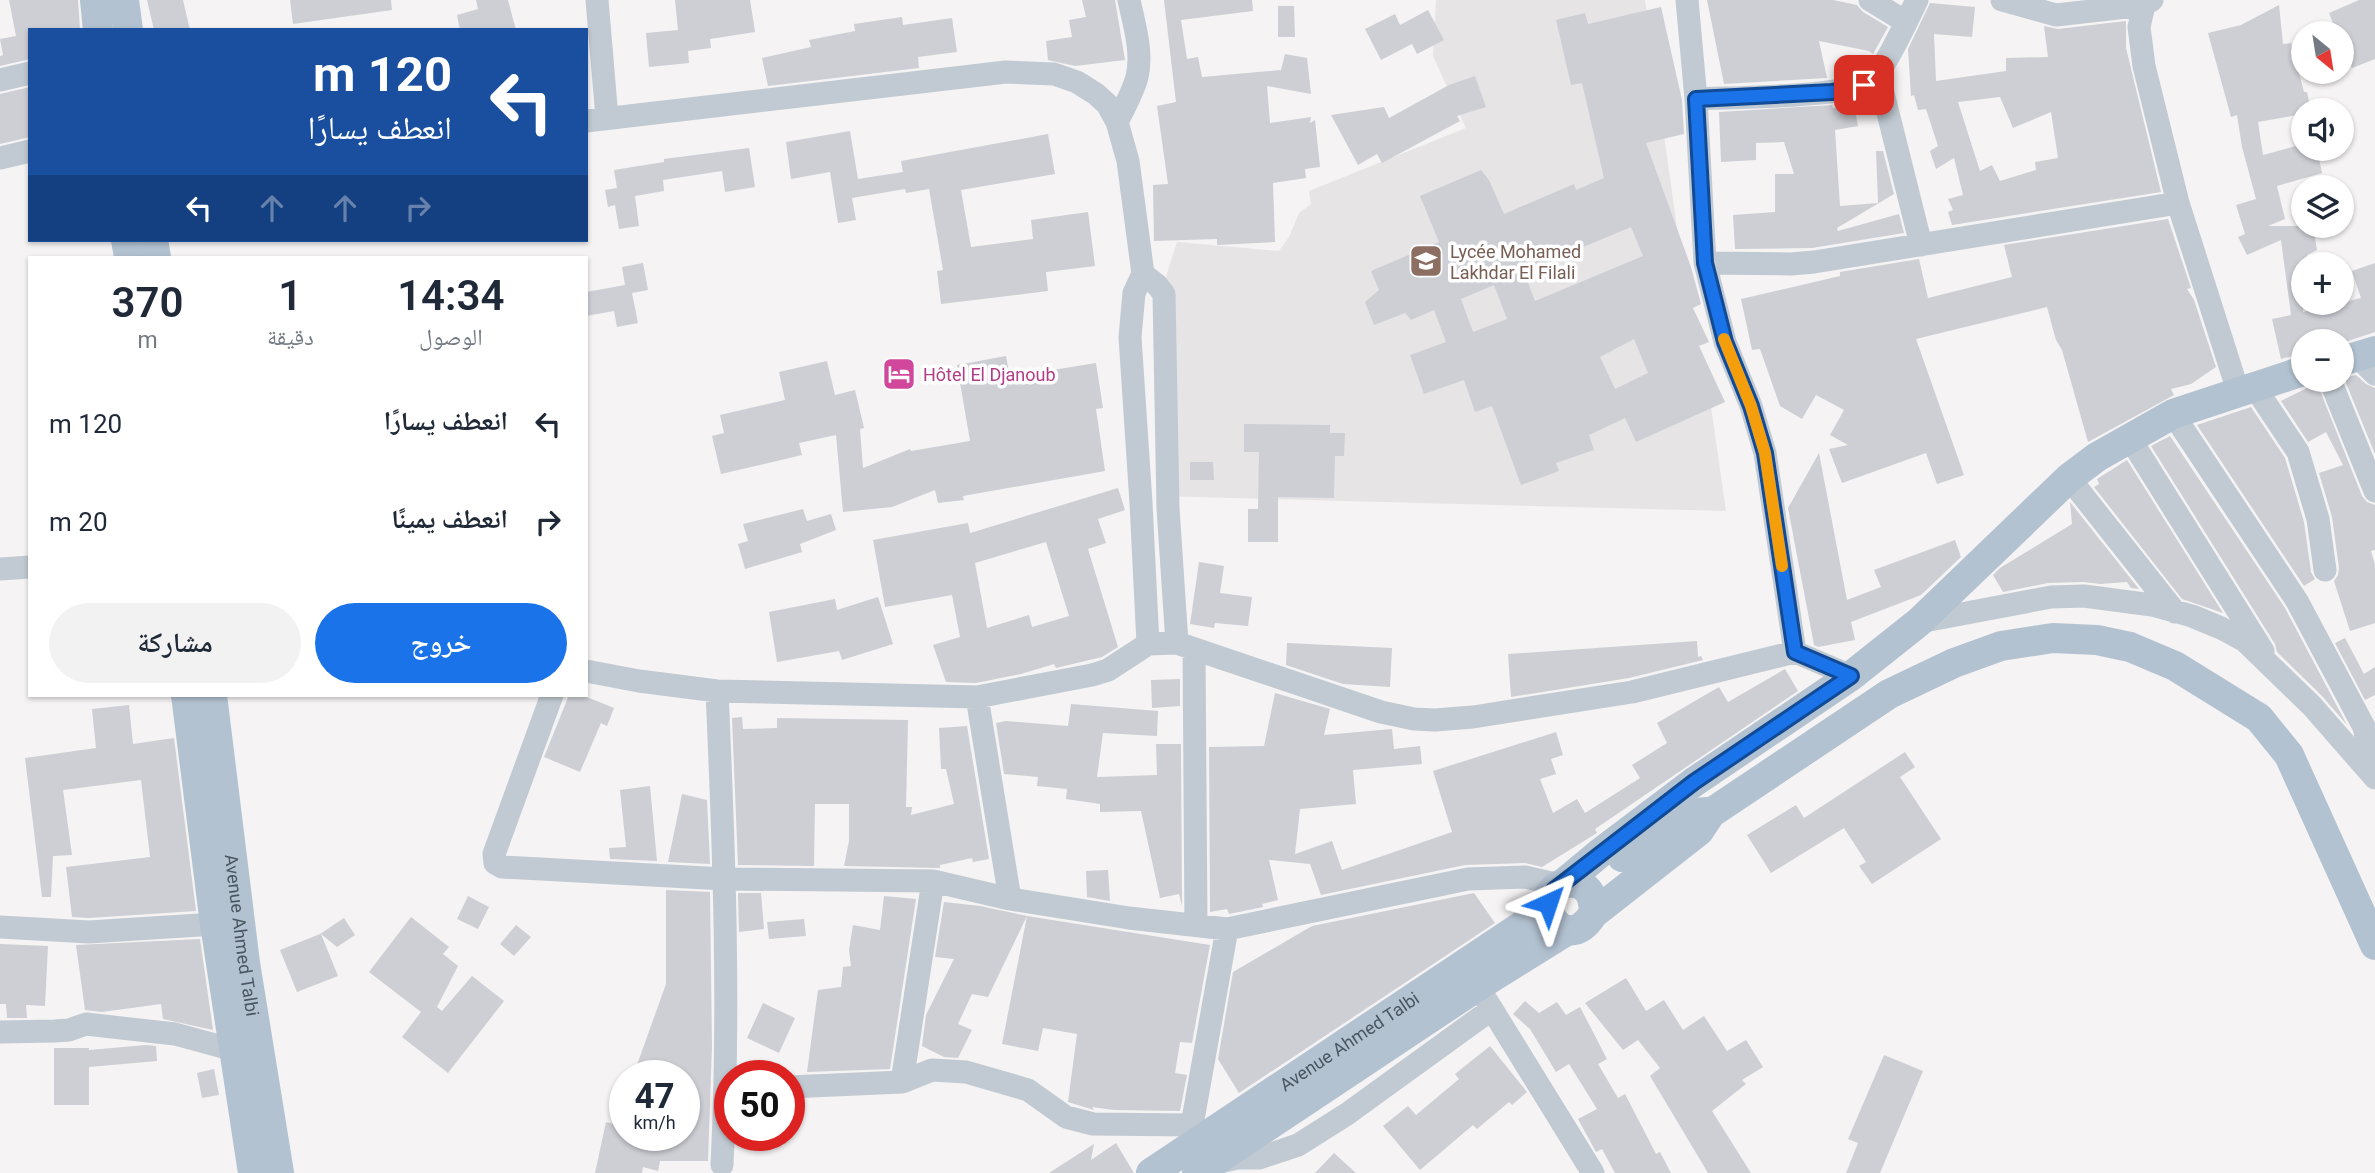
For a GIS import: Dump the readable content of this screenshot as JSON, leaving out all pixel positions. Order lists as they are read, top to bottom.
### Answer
{
  "streets": {
    "main road": ["Avenue Ahmed Talbi"]
  },
  "places": {
    "school or university": ["Lycée Mohamed Lakhdar El Filali"],
    "hotel": ["Hôtel El Djanoub"]
  },
  "north": "bottom right",
  "page": {
    "map_buttons": ["+", "−"],
    "turn": ["120 m", "انعطف يسارًا"],
    "eta": [
      "14:34",
      "الوصول",
      "1",
      "دقيقة",
      "370",
      "m"
    ],
    "list": [
      {
        "name": "انعطف يسارًا",
        "value": "120 m"
      },
      {
        "name": "انعطف يمينًا",
        "value": "20 m"
      }
    ],
    "buttons": ["خروج", "مشاركة"],
    "speed": "47 km/h",
    "limit": "50"
  }
}
